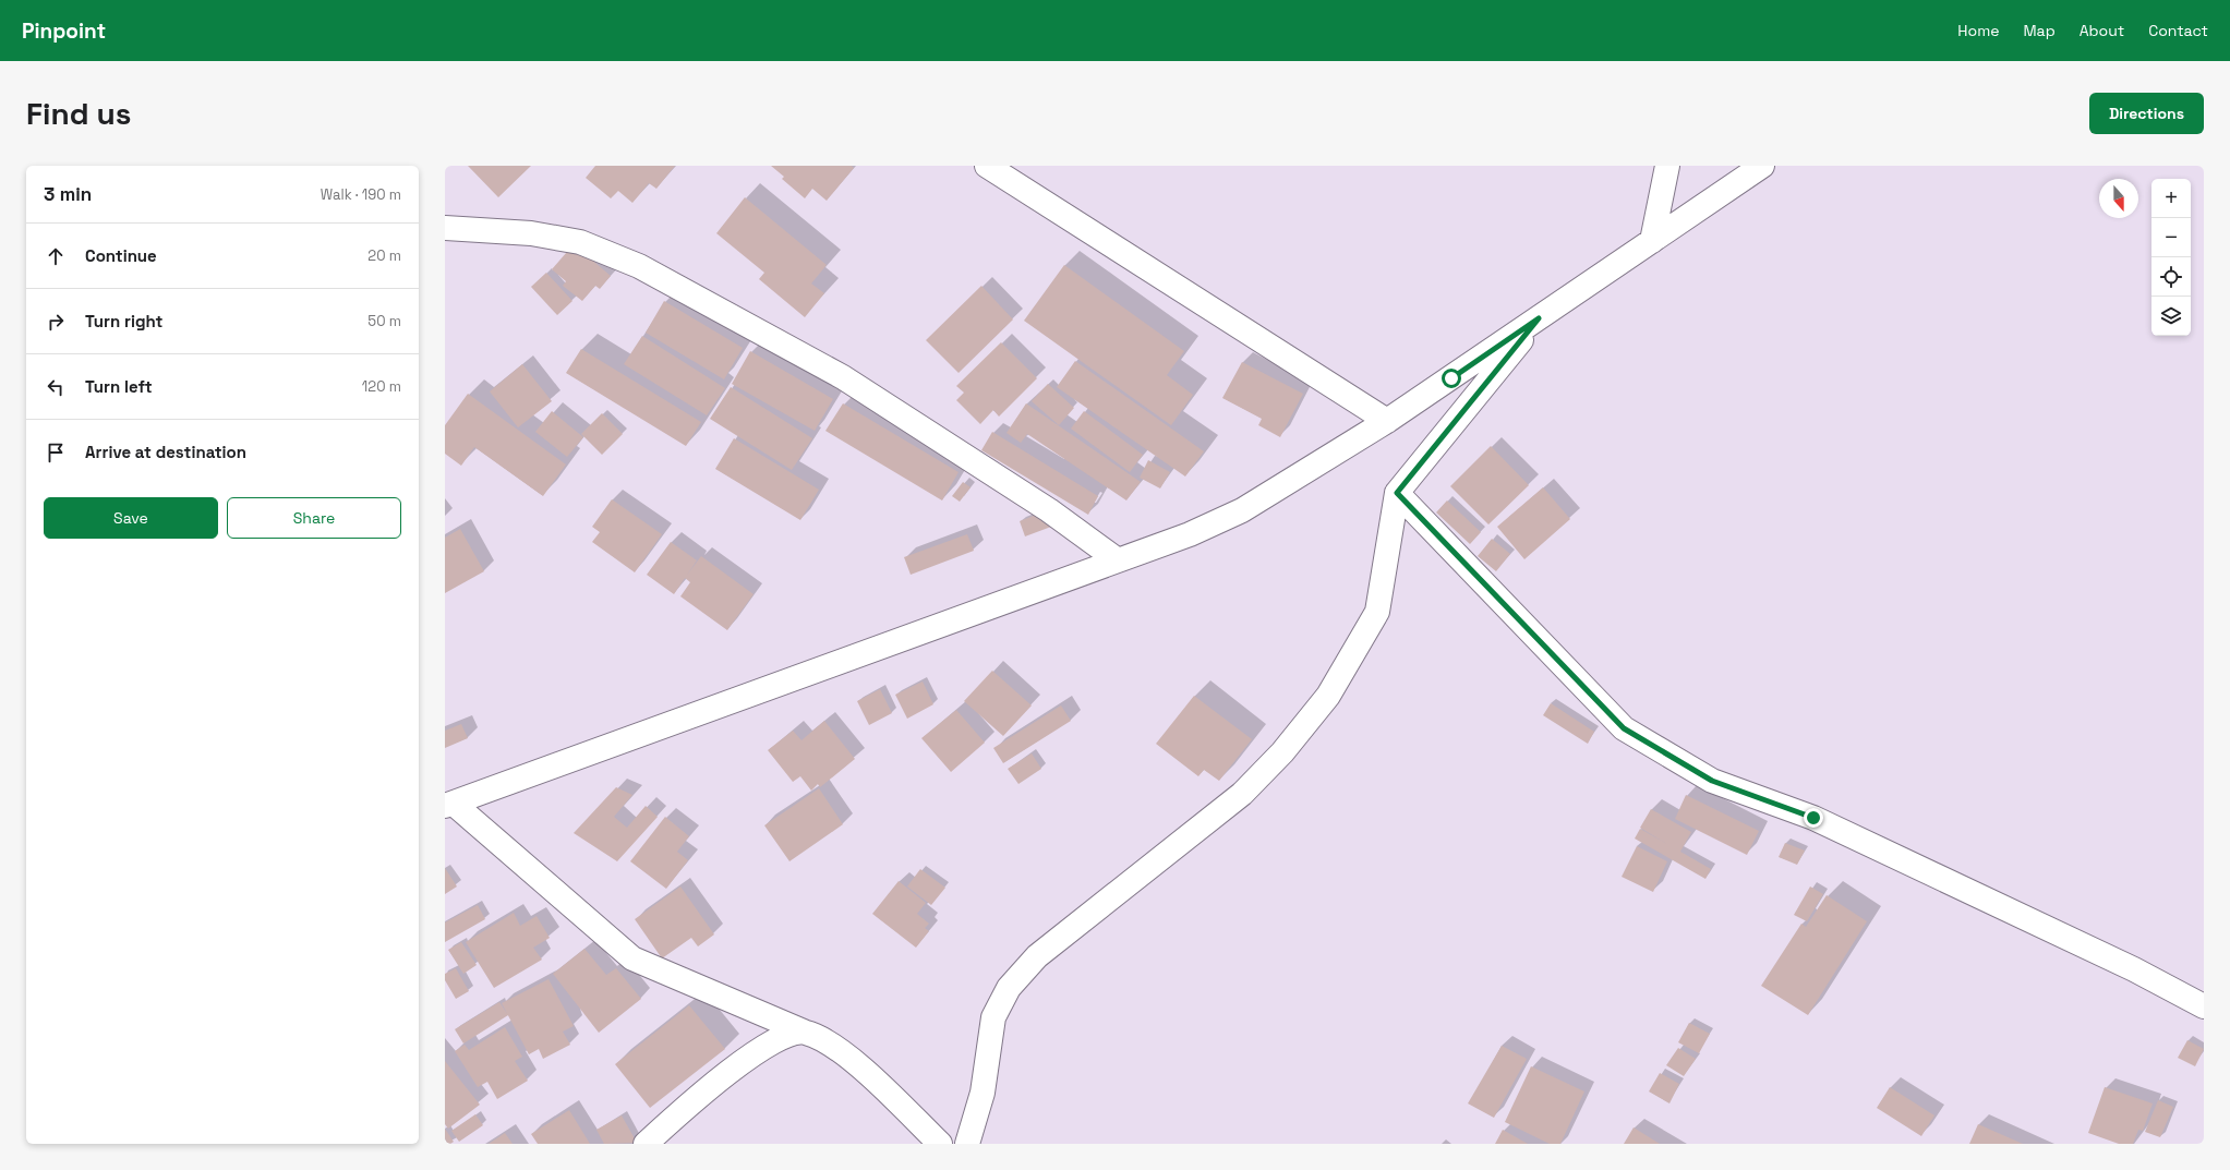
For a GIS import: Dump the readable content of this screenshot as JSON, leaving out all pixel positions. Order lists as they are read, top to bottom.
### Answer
{
  "north": "bottom",
  "page": {
    "header": "Pinpoint",
    "nav": [
      "Home",
      "Map",
      "About",
      "Contact"
    ],
    "buttons": [
      "Directions",
      ["Save", "Share"]
    ],
    "title": "Find us",
    "heading": ["3 min", "Walk · 190 m"],
    "map_buttons": ["+", "−"],
    "list": [
      ["Continue", "20 m"],
      ["Turn right", "50 m"],
      ["Turn left", "120 m"],
      "Arrive at destination"
    ]
  }
}
